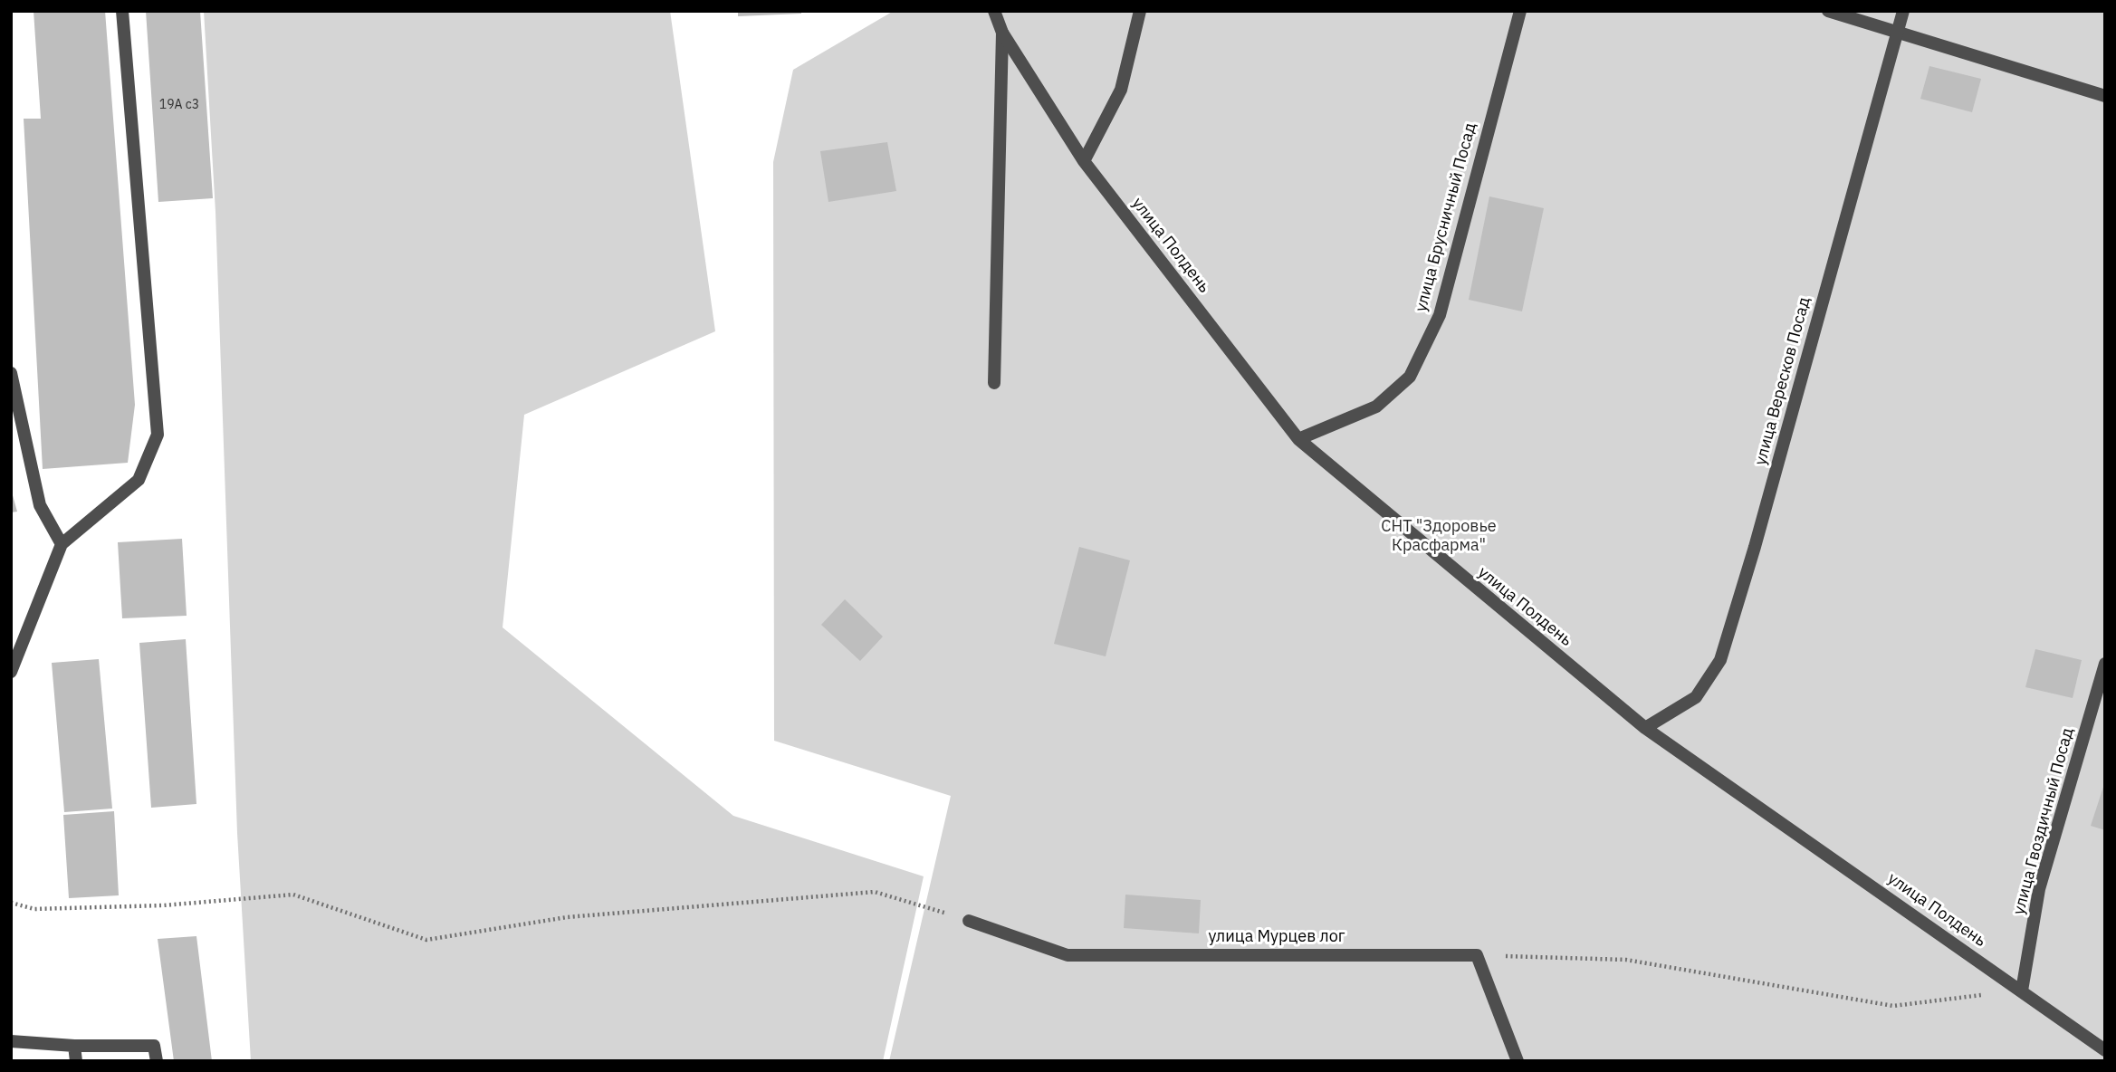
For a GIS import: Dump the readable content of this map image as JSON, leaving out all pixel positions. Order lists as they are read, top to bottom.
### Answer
{
  "streets": {
    "street": [
      "улица Брусничный Посад",
      "улица Полдень",
      "улица Вересков Посад",
      "улица Гвоздичный Посад",
      "улица Мурцев лог"
    ]
  },
  "crossings": [
    ["улица Брусничный Посад", "улица Полдень"],
    ["улица Полдень", "улица Вересков Посад"],
    ["улица Полдень", "улица Гвоздичный Посад"]
  ],
  "parks": ["СНТ \"Здоровье Красфарма\""],
  "house_numbers": ["19А с3"]
}
